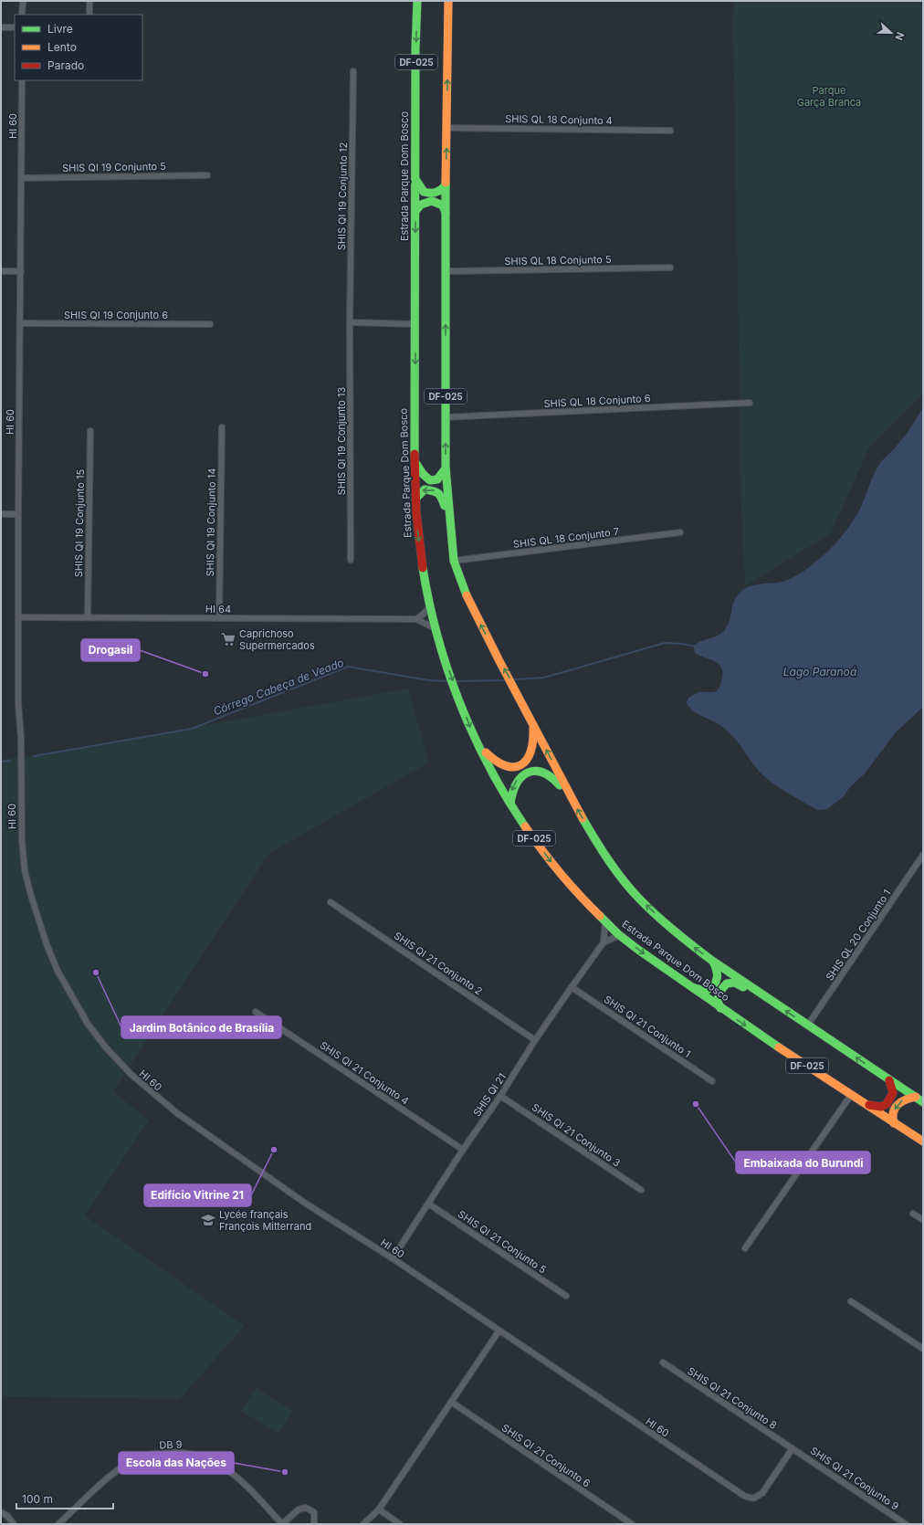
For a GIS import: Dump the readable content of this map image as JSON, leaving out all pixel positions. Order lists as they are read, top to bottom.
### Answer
{
  "streets": {
    "main road": ["DF-025", "Estrada Parque Dom Bosco"],
    "street": [
      "SHIS QL 18 Conjunto 4",
      "HI 60",
      "SHIS QI 19 Conjunto 5",
      "SHIS QI 19 Conjunto 12",
      "SHIS QL 18 Conjunto 5",
      "SHIS QI 19 Conjunto 6",
      "SHIS QL 18 Conjunto 6",
      "SHIS QI 19 Conjunto 13",
      "SHIS QI 19 Conjunto 14",
      "SHIS QI 19 Conjunto 15",
      "SHIS QL 18 Conjunto 7",
      "HI 64",
      "SHIS QL 20 Conjunto 1",
      "SHIS QI 21 Conjunto 2",
      "SHIS QI 21 Conjunto 1",
      "SHIS QI 21 Conjunto 4",
      "SHIS QI 21",
      "SHIS QI 21 Conjunto 3",
      "SHIS QI 21 Conjunto 5",
      "SHIS QI 21 Conjunto 8",
      "DB 9",
      "SHIS QI 21 Conjunto 6",
      "SHIS QI 21 Conjunto 9"
    ]
  },
  "crossings": [
    ["DF-025", "SHIS QL 18 Conjunto 4"],
    ["DF-025", "SHIS QL 18 Conjunto 5"],
    ["DF-025", "SHIS QL 18 Conjunto 6"],
    ["DF-025", "SHIS QL 18 Conjunto 7"],
    ["DF-025", "SHIS QL 20 Conjunto 1"],
    ["HI 60", "SHIS QI 19 Conjunto 5"],
    ["HI 60", "SHIS QI 19 Conjunto 6"],
    ["HI 60", "HI 64"],
    ["HI 60", "SHIS QI 21"],
    ["HI 60", "SHIS QI 21 Conjunto 8"],
    ["HI 60", "SHIS QI 21 Conjunto 9"],
    ["Estrada Parque Dom Bosco", "HI 64"],
    ["Estrada Parque Dom Bosco", "SHIS QI 21"],
    ["SHIS QI 19 Conjunto 12", "SHIS QI 19 Conjunto 13"],
    ["SHIS QI 19 Conjunto 14", "HI 64"],
    ["SHIS QI 19 Conjunto 15", "HI 64"],
    ["SHIS QI 21 Conjunto 2", "SHIS QI 21"],
    ["SHIS QI 21 Conjunto 1", "SHIS QI 21"],
    ["SHIS QI 21 Conjunto 4", "SHIS QI 21"],
    ["SHIS QI 21", "SHIS QI 21 Conjunto 3"],
    ["SHIS QI 21", "SHIS QI 21 Conjunto 5"],
    ["SHIS QI 21 Conjunto 8", "SHIS QI 21 Conjunto 9"]
  ],
  "water": ["Lago Paranoá", "Córrego Cabeça de Veado"],
  "parks": ["Parque Garça Branca"],
  "places": {
    "supermarket": ["Caprichoso Supermercados"],
    "other": [
      "Drogasil",
      "Jardim Botânico de Brasília",
      "Embaixada do Burundi",
      "Edifício Vitrine 21",
      "Escola das Nações"
    ],
    "school or university": ["Lycée français François Mitterrand"]
  },
  "legend": ["Livre", "Lento", "Parado"],
  "scale_bar": "100 m",
  "north": "right"
}
